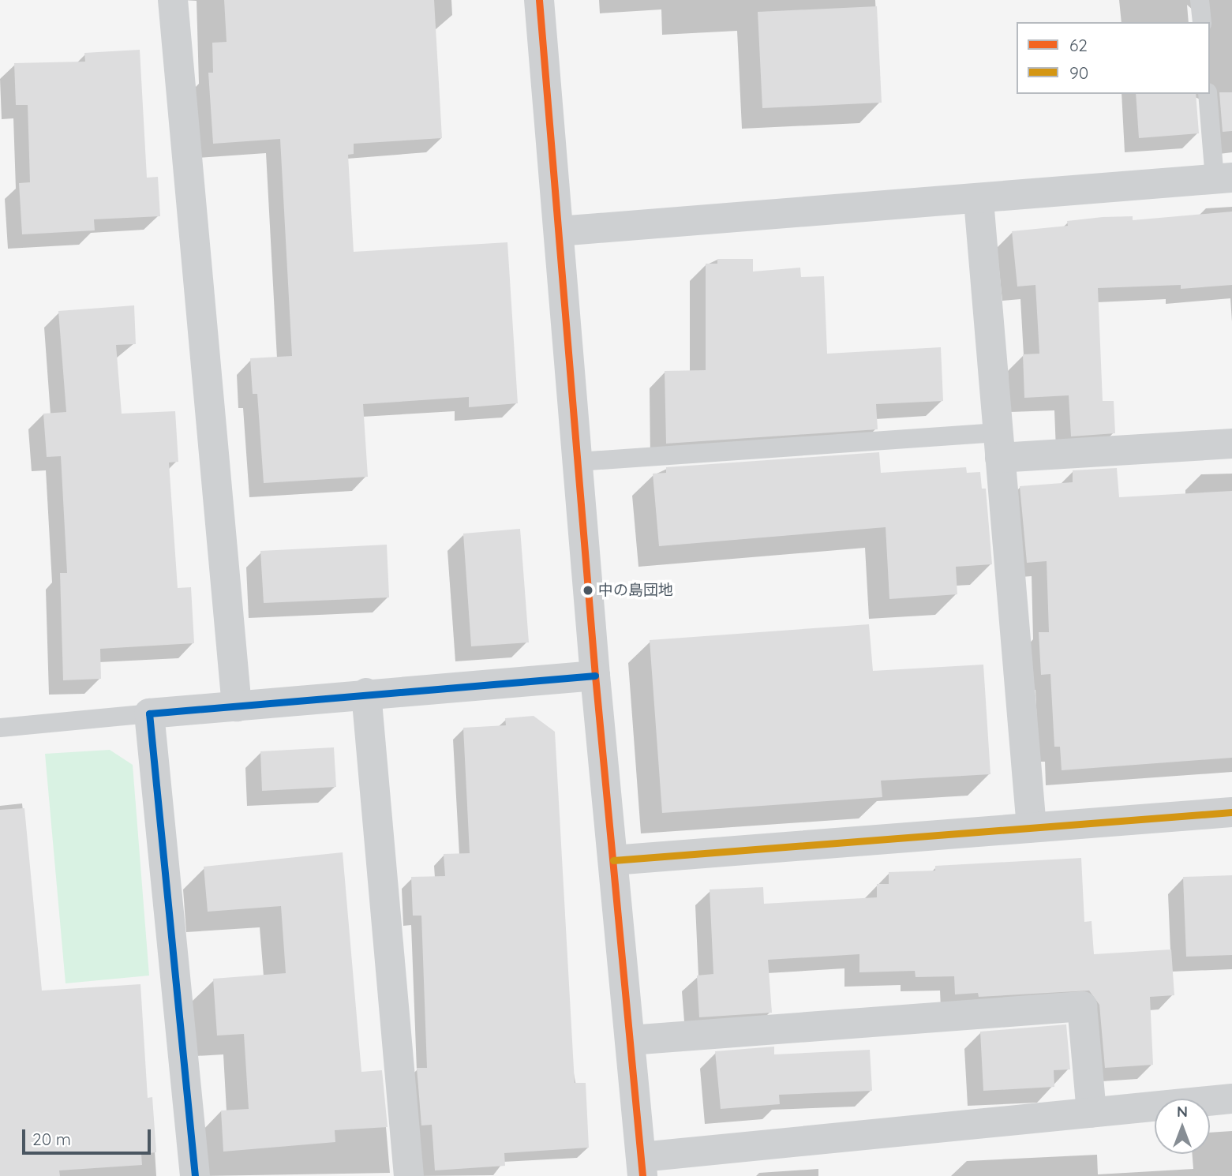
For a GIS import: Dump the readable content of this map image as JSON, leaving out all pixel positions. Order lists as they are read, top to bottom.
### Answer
{
  "places": ["中の島団地"],
  "lines": ["transit line 62", "transit line 90"],
  "legend": ["62", "90"],
  "scale_bar": "20 m",
  "north": "top"
}
